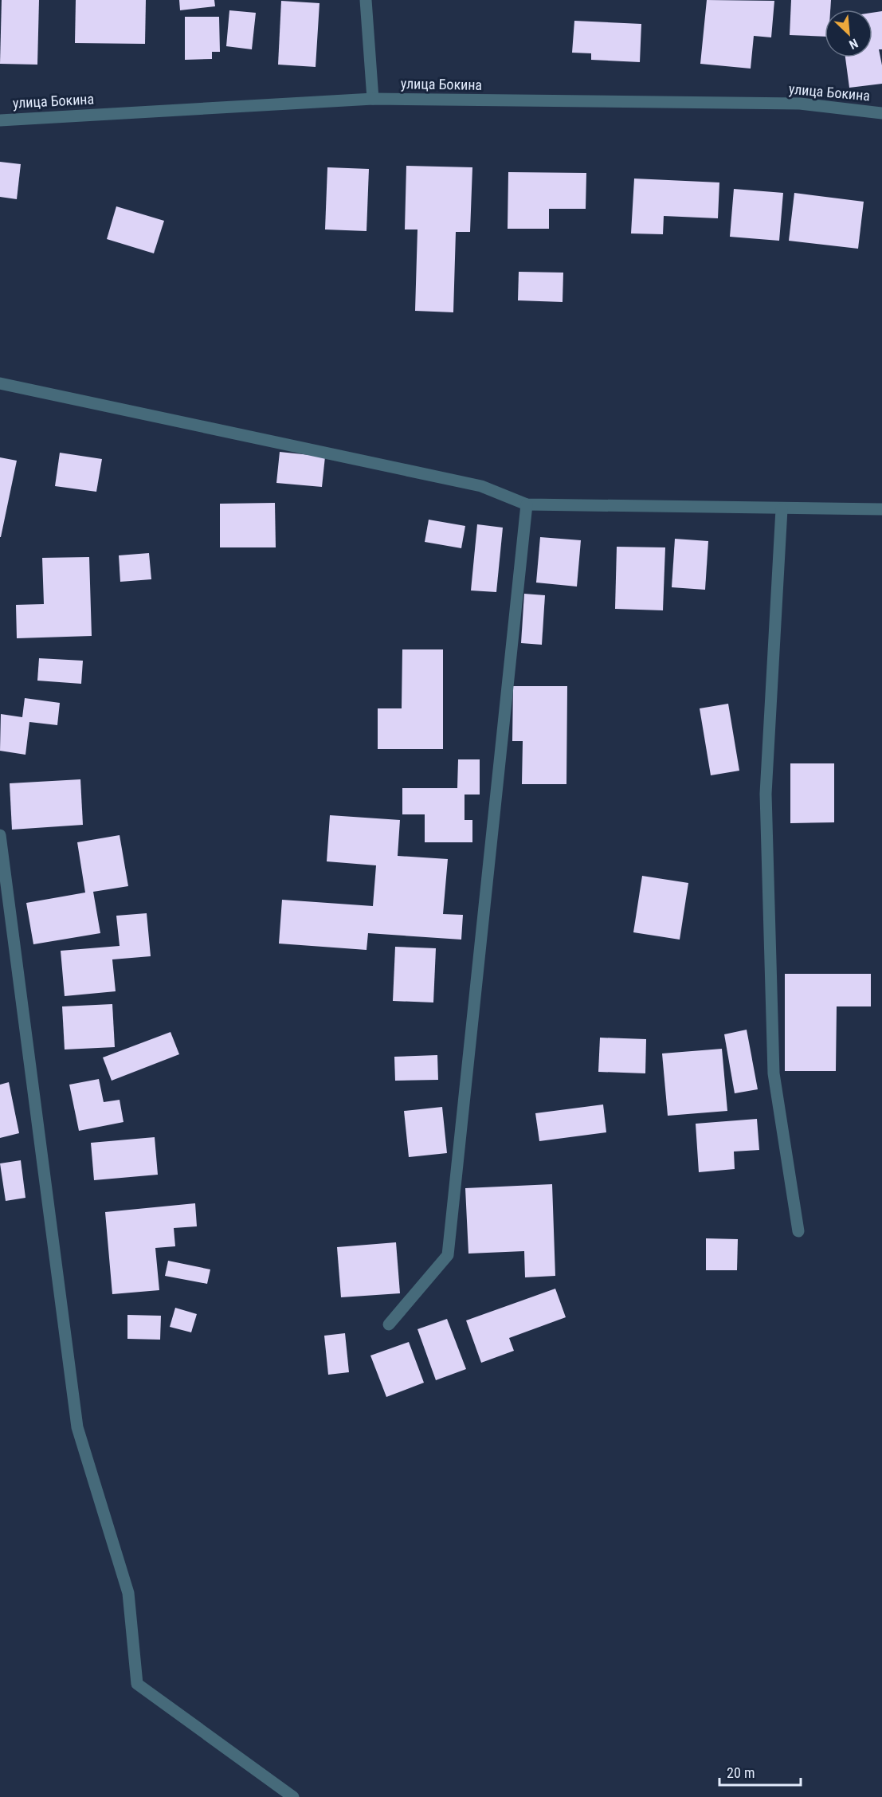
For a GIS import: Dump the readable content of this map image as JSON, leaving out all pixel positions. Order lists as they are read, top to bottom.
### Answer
{
  "streets": {
    "street": ["улица Бокина"]
  },
  "scale_bar": "20 m",
  "north": "bottom right"
}
